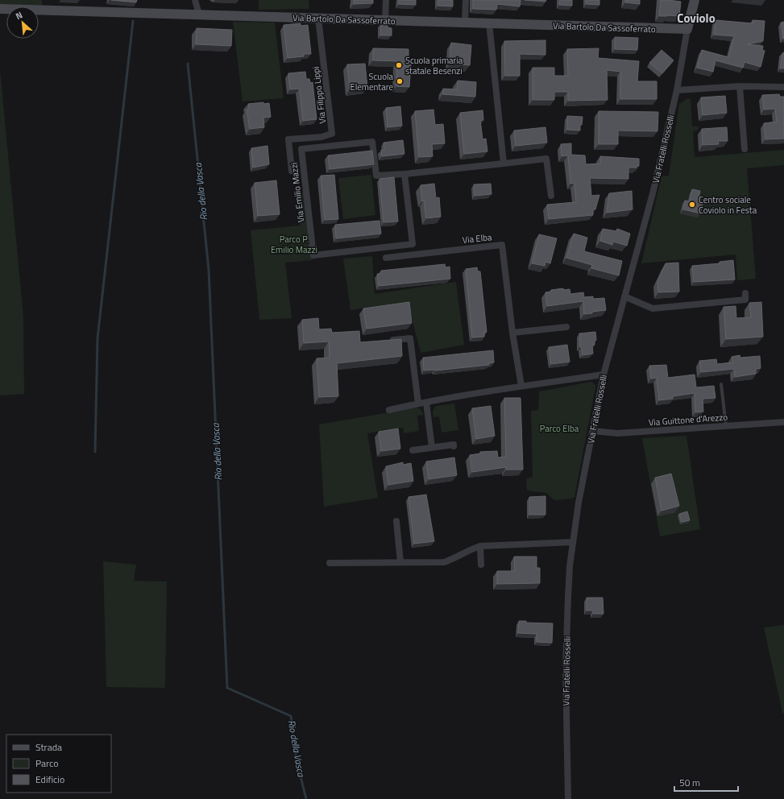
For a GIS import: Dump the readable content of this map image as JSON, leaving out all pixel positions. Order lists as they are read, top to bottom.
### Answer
{
  "streets": {
    "street": [
      "Via Bartolo Da Sassoferrato",
      "Via Filippo Lippi",
      "Via Fratelli Rosselli",
      "Via Emilio Mazzi",
      "Via Elba",
      "Via Guittone d'Arezzo"
    ]
  },
  "crossings": [
    ["Via Bartolo Da Sassoferrato", "Via Filippo Lippi"],
    ["Via Bartolo Da Sassoferrato", "Via Fratelli Rosselli"],
    ["Via Fratelli Rosselli", "Via Guittone d'Arezzo"]
  ],
  "districts": ["Coviolo"],
  "water": ["Rio della Vasca"],
  "parks": ["Parco P. Emilio Mazzi", "Parco Elba"],
  "places": ["Scuola primaria statale Besenzi", "Scuola Elementare", "Centro sociale Coviolo in Festa"],
  "legend": ["Strada", "Parco", "Edificio"],
  "scale_bar": "50 m",
  "north": "top left"
}
